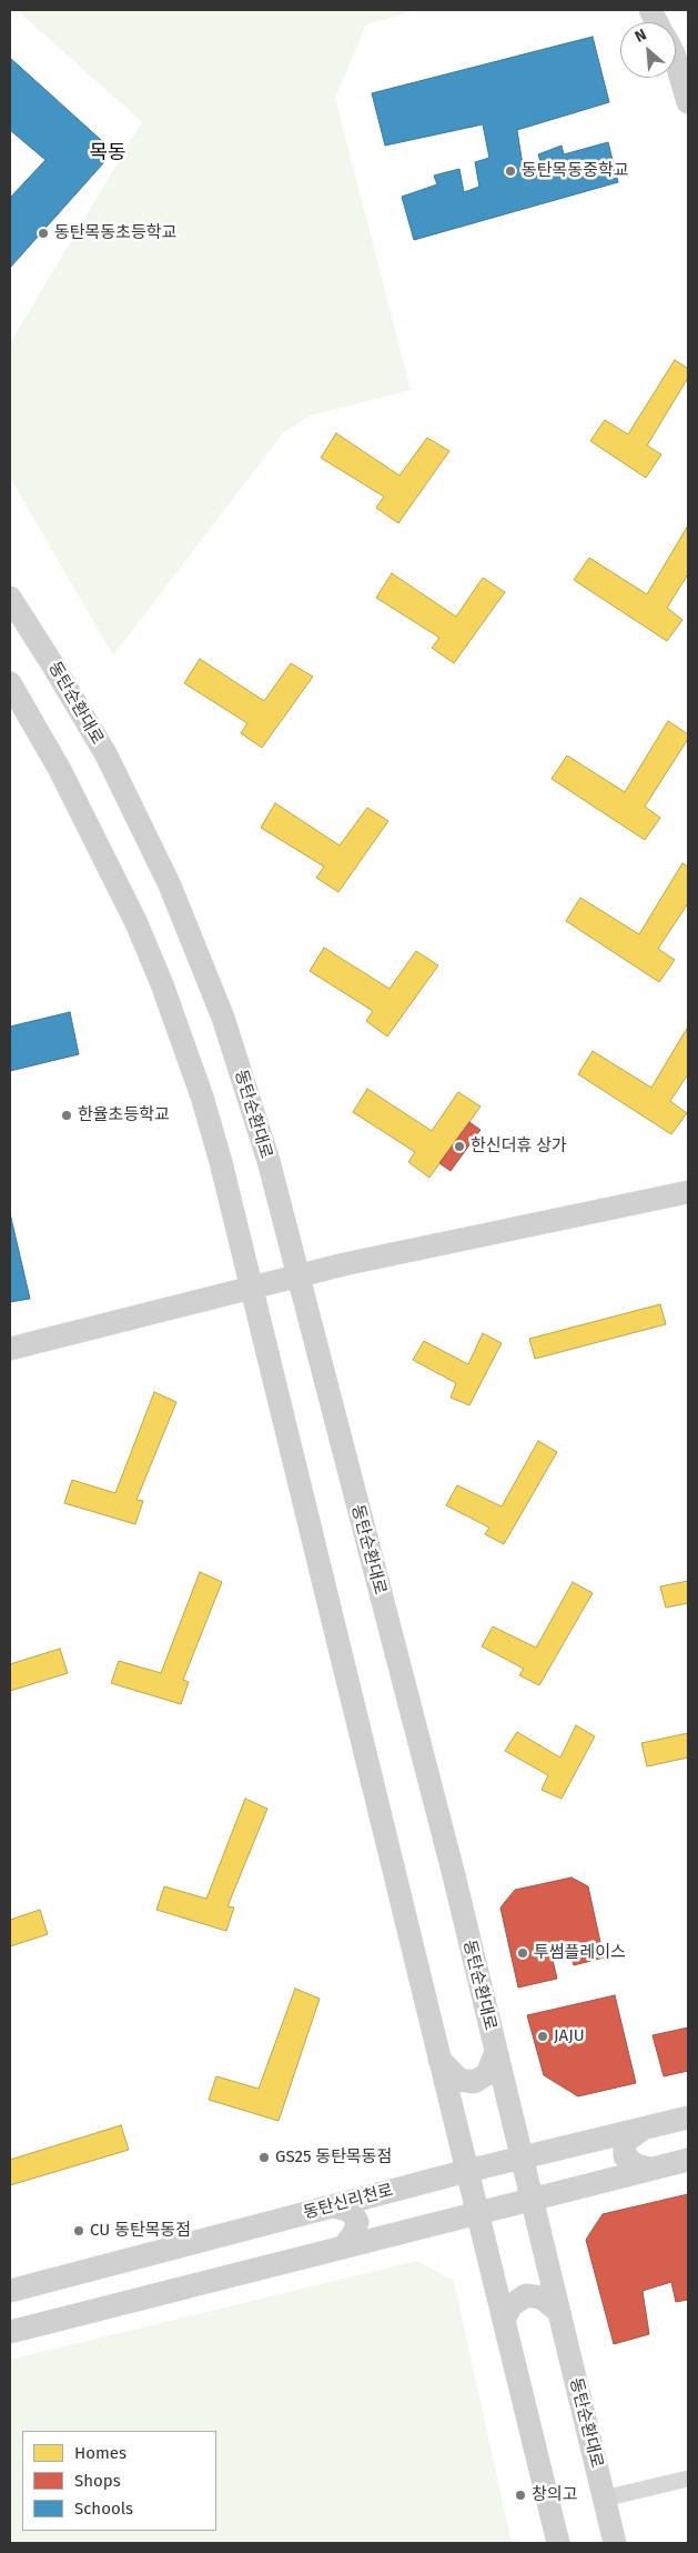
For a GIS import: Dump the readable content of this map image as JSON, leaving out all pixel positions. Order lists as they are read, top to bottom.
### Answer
{
  "streets": {
    "main road": ["동탄순환대로", "동탄신리천로"]
  },
  "crossings": [
    ["동탄순환대로", "동탄신리천로"]
  ],
  "districts": ["목동"],
  "places": [
    "동탄목동중학교",
    "동탄목동초등학교",
    "한율초등학교",
    "한신더휴 상가",
    "투썸플레이스",
    "JAJU",
    "GS25 동탄목동점",
    "CU 동탄목동점",
    "창의고"
  ],
  "legend": ["Homes", "Shops", "Schools"],
  "north": "top left"
}
